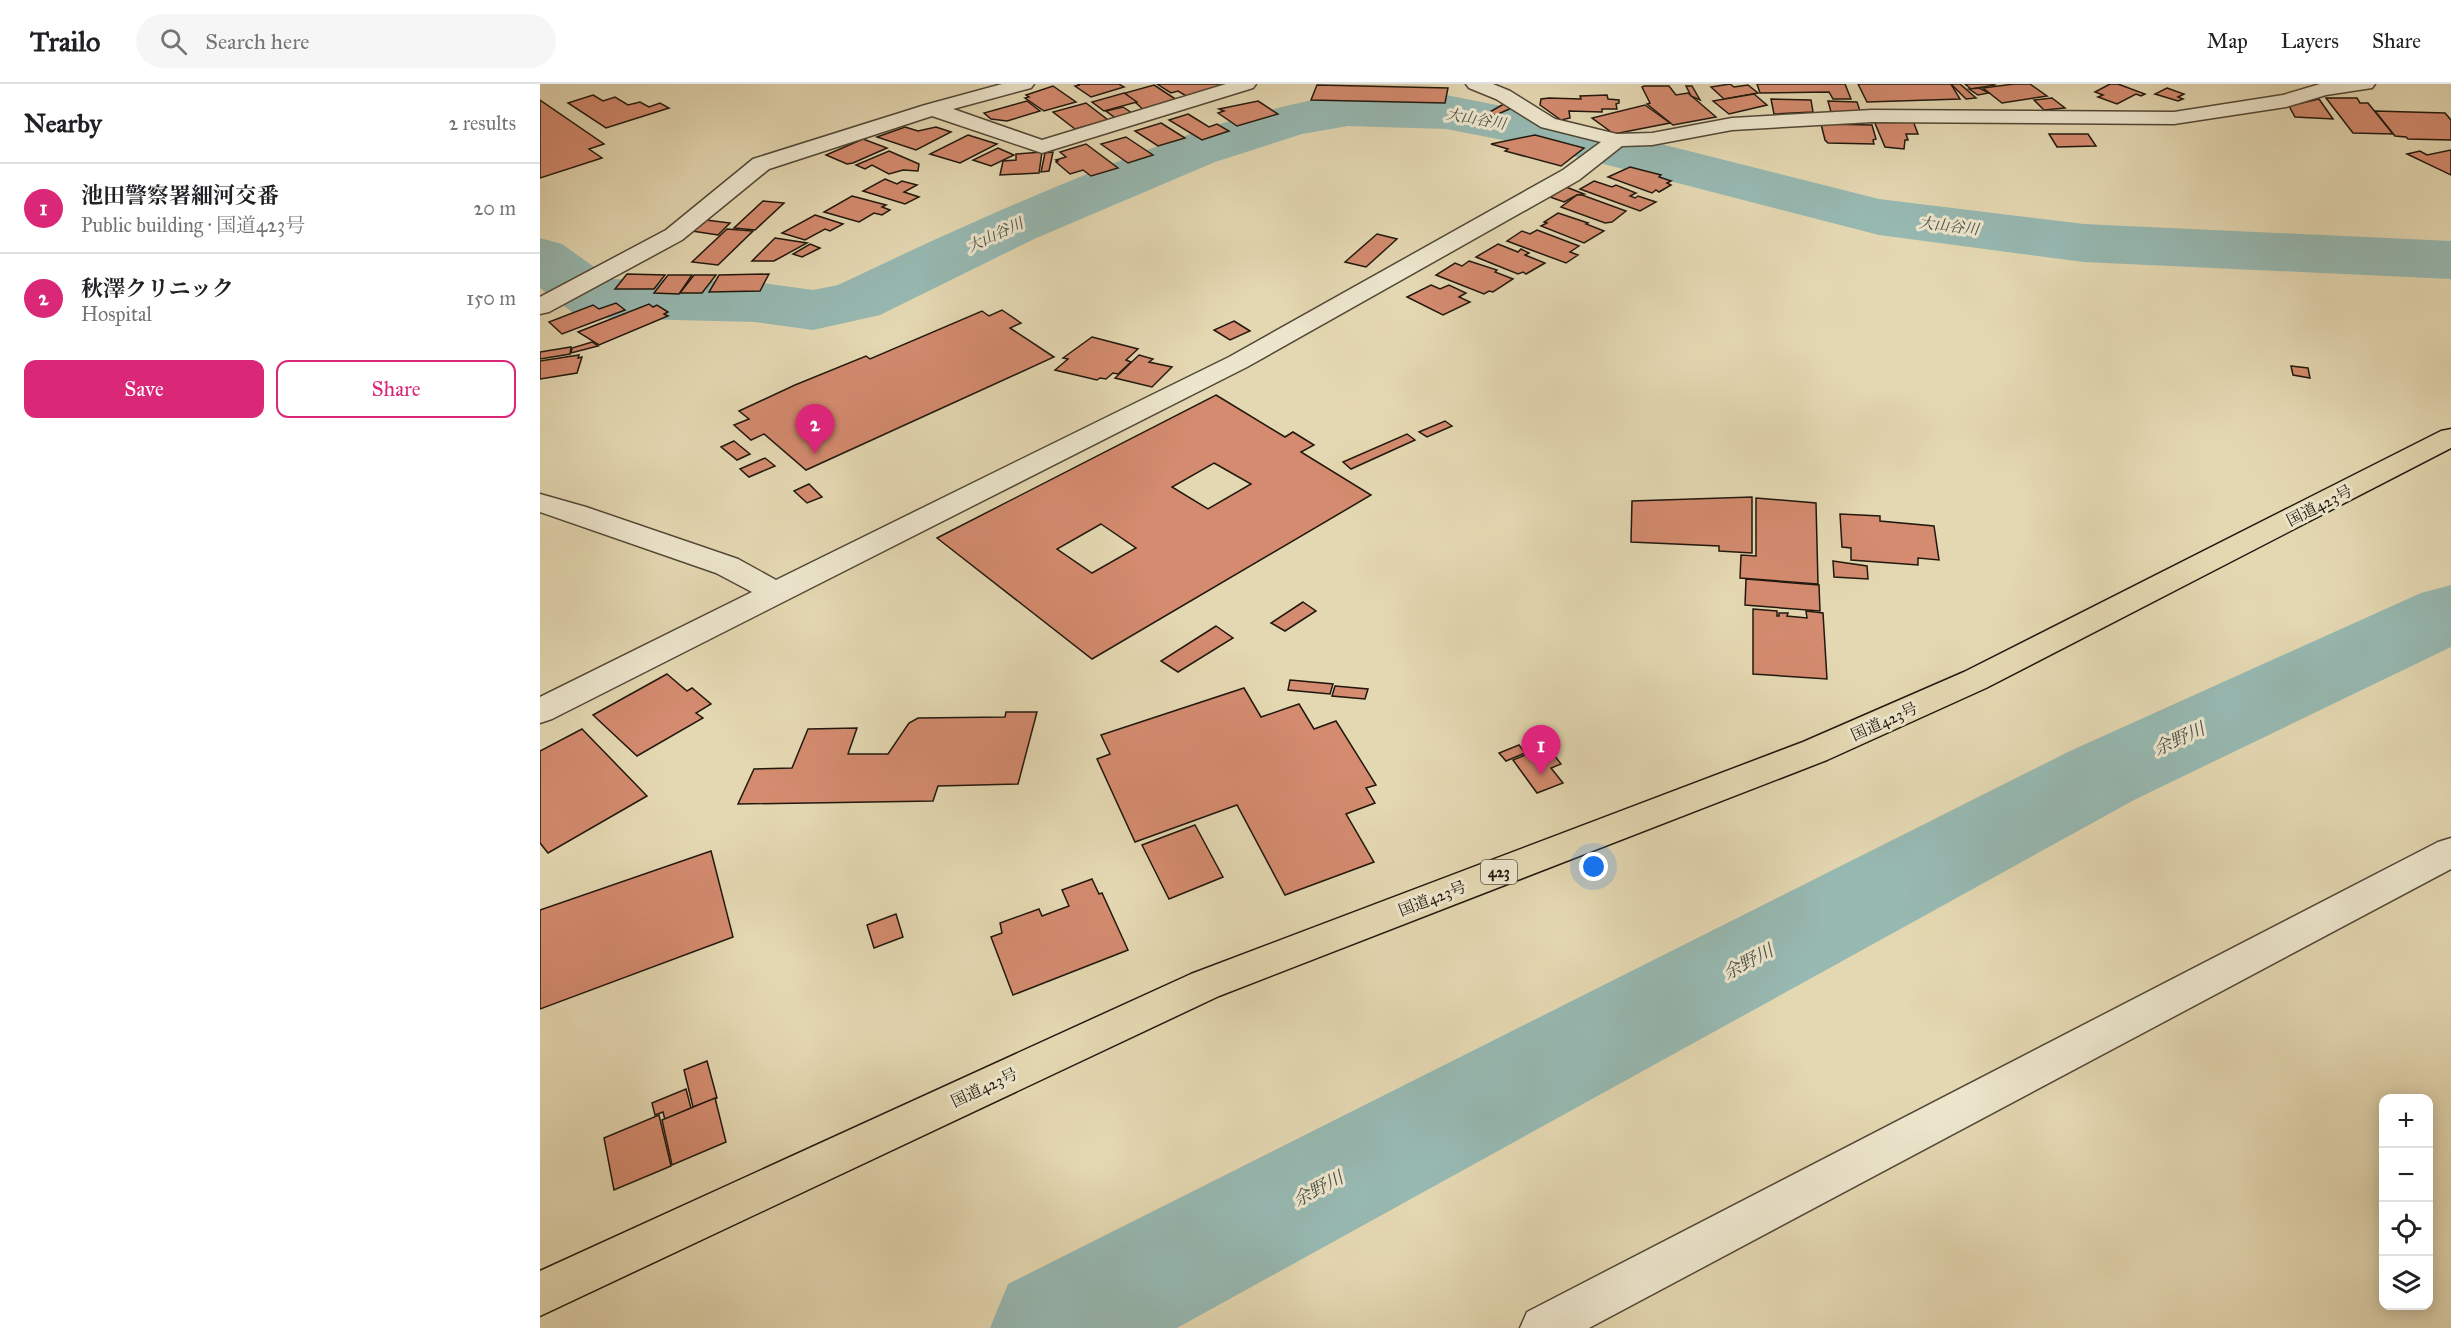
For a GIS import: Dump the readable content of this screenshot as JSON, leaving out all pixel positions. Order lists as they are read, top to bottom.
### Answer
{
  "streets": {
    "highway": ["国道423号", "423"]
  },
  "water": ["大山谷川", "余野川"],
  "page": {
    "header": "Trailo",
    "search": "Search here",
    "nav": ["Map", "Layers", "Share"],
    "heading": ["Nearby", "2 results"],
    "list": [
      {
        "mark": "1",
        "name": "池田警察署細河交番",
        "note": "Public building · 国道423号",
        "value": "20 m"
      },
      {
        "mark": "2",
        "name": "秋澤クリニック",
        "note": "Hospital",
        "value": "150 m"
      }
    ],
    "buttons": ["Save", "Share"],
    "pins": ["2", "1"],
    "map_buttons": ["+", "−"]
  }
}
